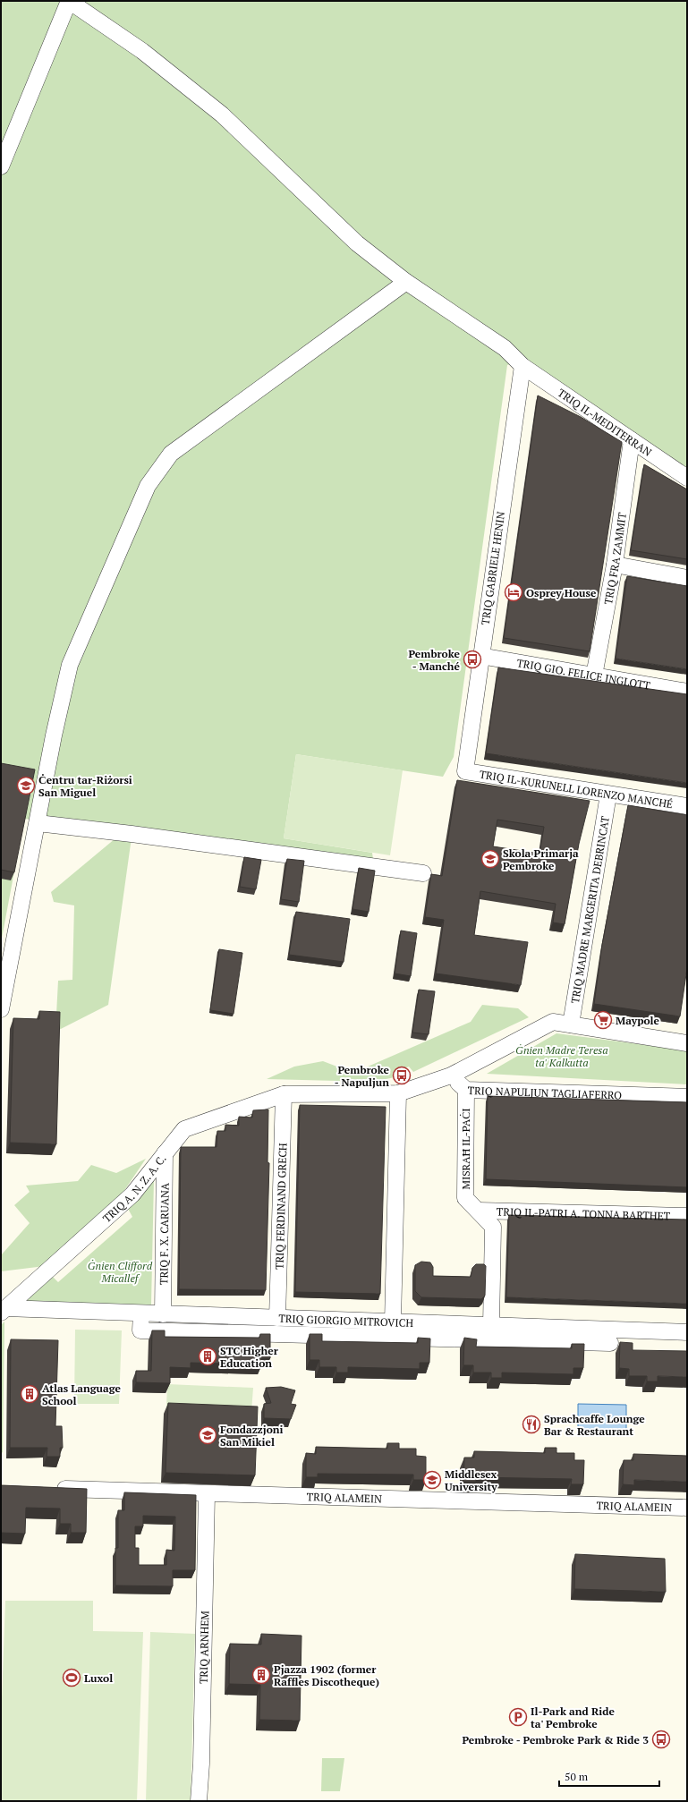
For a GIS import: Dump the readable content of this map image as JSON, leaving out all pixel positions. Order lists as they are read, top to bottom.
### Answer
{
  "streets": {
    "street": [
      "TRIQ IL-MEDITERRAN",
      "TRIQ FRA ZAMMIT",
      "TRIQ GABRIELE HENIN",
      "TRIQ GIO. FELICE INGLOTT",
      "TRIQ IL-KURUNELL LORENZO MANCHÉ",
      "TRIQ MADRE MARGERITA DEBRINCAT",
      "TRIQ NAPULJUN TAGLIAFERRO",
      "MISRAĦ IL-PAĊI",
      "TRIQ A. N. Z. A. C.",
      "TRIQ FERDINAND GRECH",
      "TRIQ IL-PATRI A. TONNA BARTHET",
      "TRIQ F. X. CARUANA",
      "TRIQ GIORGIO MITROVICH",
      "TRIQ ALAMEIN",
      "TRIQ ARNHEM"
    ]
  },
  "crossings": [
    ["TRIQ IL-MEDITERRAN", "TRIQ FRA ZAMMIT"],
    ["TRIQ IL-MEDITERRAN", "TRIQ GABRIELE HENIN"],
    ["TRIQ FRA ZAMMIT", "TRIQ GIO. FELICE INGLOTT"],
    ["TRIQ GABRIELE HENIN", "TRIQ GIO. FELICE INGLOTT"],
    ["TRIQ GABRIELE HENIN", "TRIQ IL-KURUNELL LORENZO MANCHÉ"],
    ["TRIQ IL-KURUNELL LORENZO MANCHÉ", "TRIQ MADRE MARGERITA DEBRINCAT"],
    ["TRIQ NAPULJUN TAGLIAFERRO", "MISRAĦ IL-PAĊI"],
    ["MISRAĦ IL-PAĊI", "TRIQ IL-PATRI A. TONNA BARTHET"],
    ["MISRAĦ IL-PAĊI", "TRIQ GIORGIO MITROVICH"],
    ["TRIQ A. N. Z. A. C.", "TRIQ FERDINAND GRECH"],
    ["TRIQ A. N. Z. A. C.", "TRIQ F. X. CARUANA"],
    ["TRIQ A. N. Z. A. C.", "TRIQ GIORGIO MITROVICH"],
    ["TRIQ FERDINAND GRECH", "TRIQ GIORGIO MITROVICH"],
    ["TRIQ F. X. CARUANA", "TRIQ GIORGIO MITROVICH"],
    ["TRIQ ALAMEIN", "TRIQ ARNHEM"]
  ],
  "parks": ["Ġnien Madre Teresa ta' Kalkutta", "Ġnien Clifford Micallef"],
  "places": {
    "hotel": ["Osprey House"],
    "bus stop": ["Pembroke - Manché", "Pembroke - Napuljun", "Pembroke - Pembroke Park & Ride 3"],
    "school or university": [
      "Ċentru tar-Riżorsi San Miguel",
      "Skola Primarja Pembroke",
      "Fondazzjoni San Mikiel",
      "Middlesex University"
    ],
    "supermarket": ["Maypole"],
    "building": ["STC Higher Education", "Atlas Language School", "Pjazza 1902 (former Raffles Discotheque)"],
    "restaurant": ["Sprachcaffe Lounge Bar & Restaurant"],
    "sports": ["Luxol"],
    "parking": ["Il-Park and Ride ta' Pembroke"]
  },
  "scale_bar": "50 m"
}
